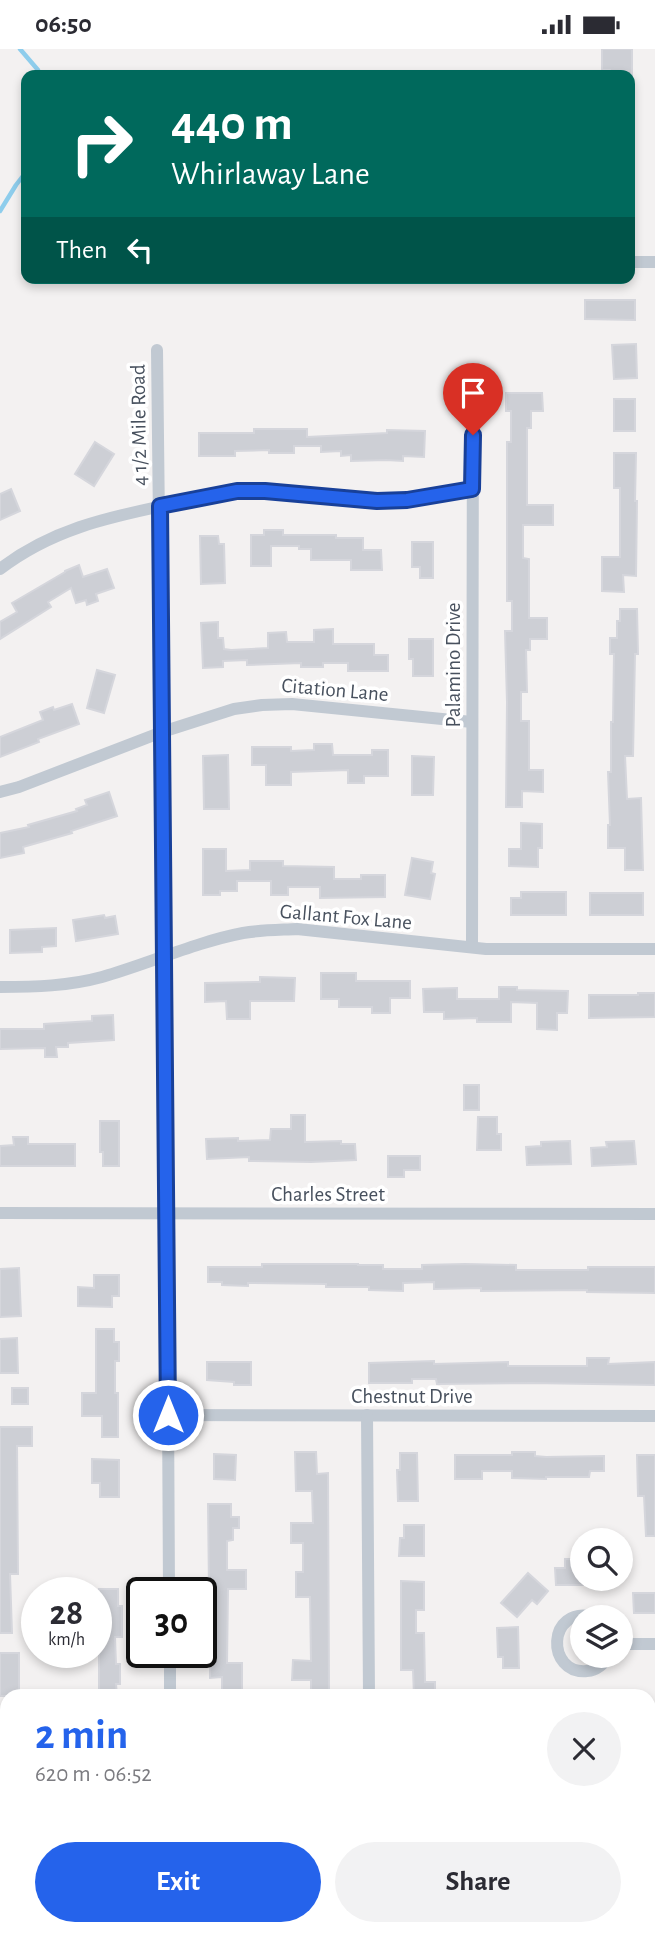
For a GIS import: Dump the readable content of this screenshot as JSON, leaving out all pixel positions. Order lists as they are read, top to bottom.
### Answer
{
  "streets": {
    "street": [
      "4 1/2 Mile Road",
      "Palamino Drive",
      "Citation Lane",
      "Gallant Fox Lane",
      "Charles Street",
      "Chestnut Drive"
    ]
  },
  "crossings": [
    ["4 1/2 Mile Road", "Citation Lane"],
    ["4 1/2 Mile Road", "Gallant Fox Lane"],
    ["4 1/2 Mile Road", "Charles Street"],
    ["4 1/2 Mile Road", "Chestnut Drive"],
    ["Palamino Drive", "Citation Lane"],
    ["Palamino Drive", "Gallant Fox Lane"]
  ],
  "page": {
    "status": "06:50",
    "turn": ["440 m", "Whirlaway Lane"],
    "then": "Then",
    "speed": "28 km/h",
    "limit": "30",
    "heading": ["2 min", "620 m · 06:52"],
    "buttons": ["Exit", "Share"]
  }
}
